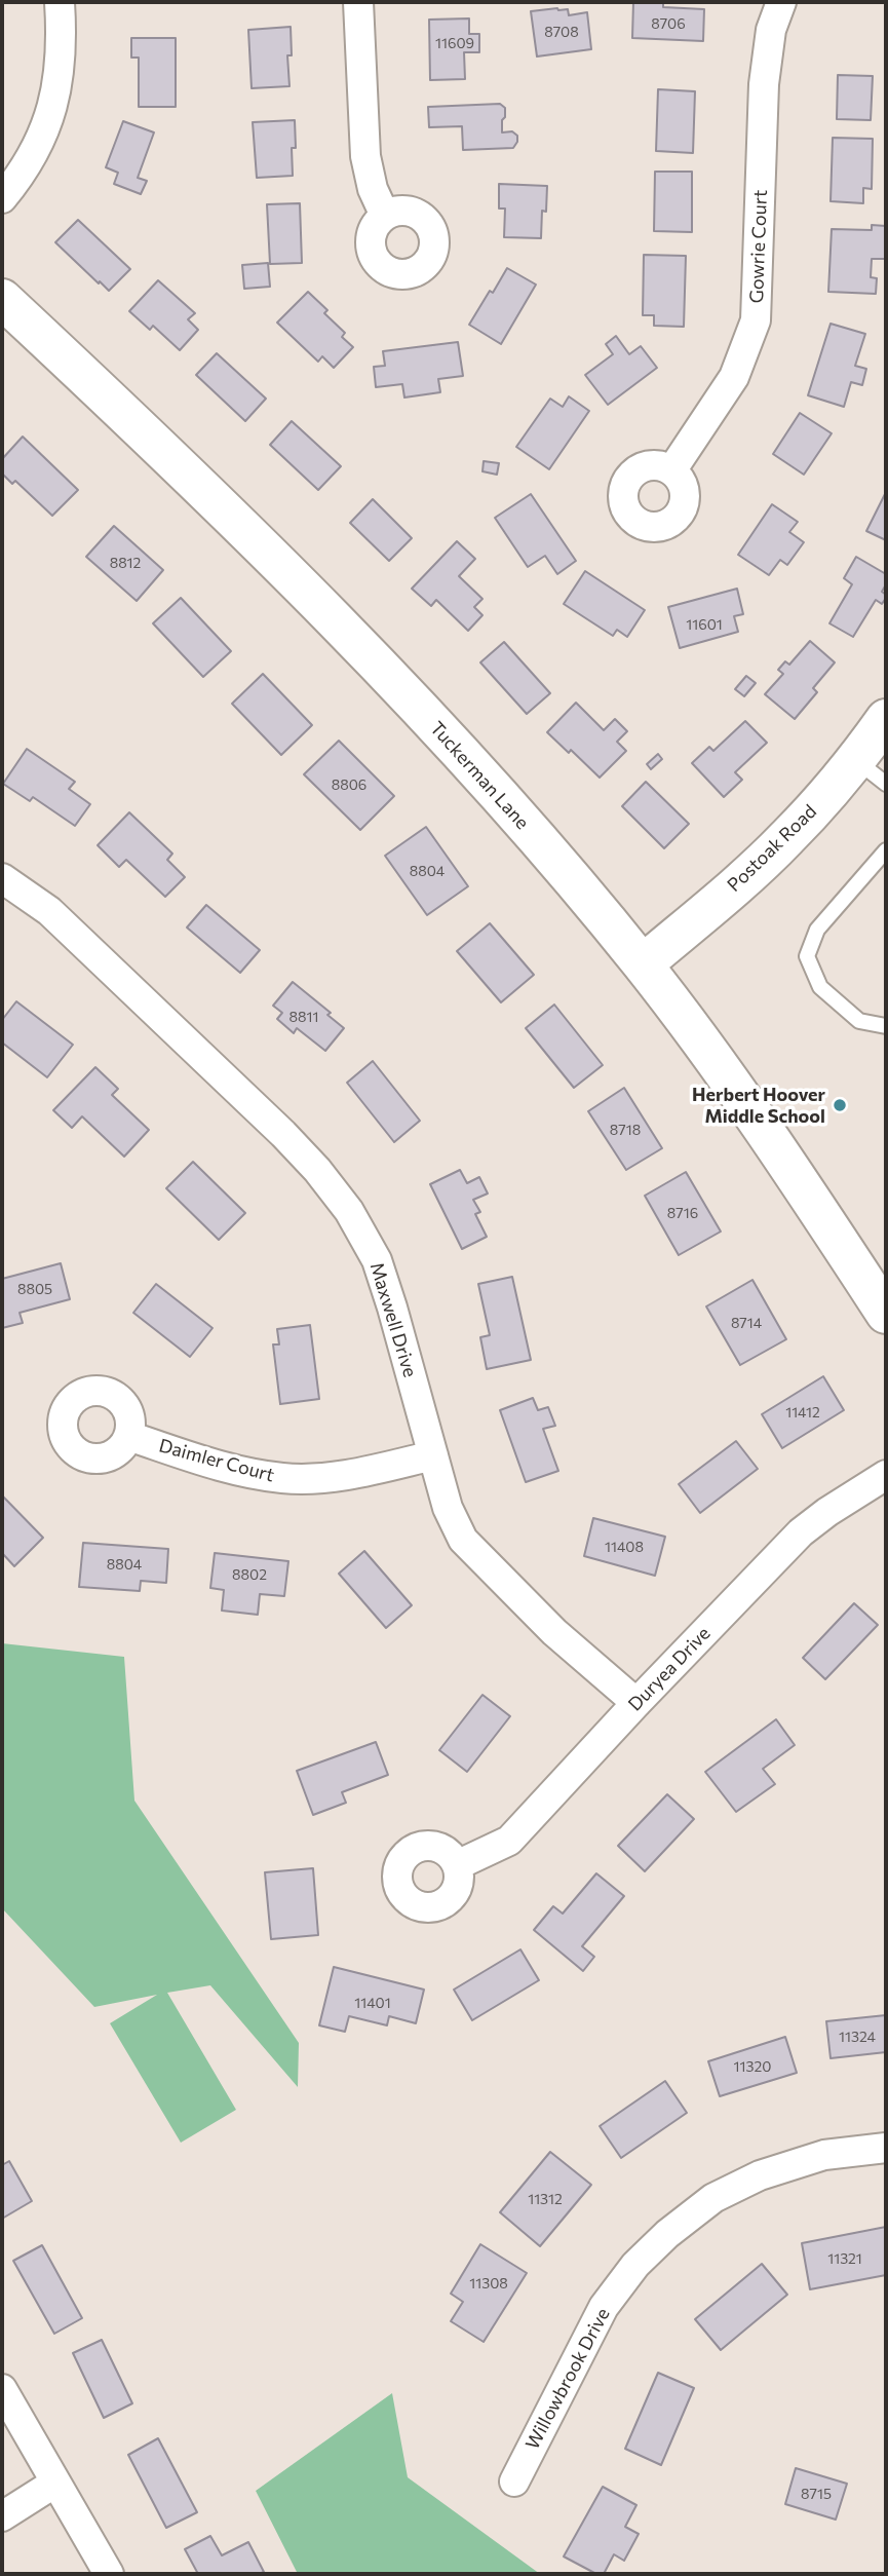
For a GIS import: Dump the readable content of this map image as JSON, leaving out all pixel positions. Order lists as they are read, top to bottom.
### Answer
{
  "streets": {
    "main road": ["Tuckerman Lane", "Postoak Road"],
    "street": [
      "Gowrie Court",
      "Maxwell Drive",
      "Daimler Court",
      "Duryea Drive",
      "Willowbrook Drive"
    ]
  },
  "crossings": [
    ["Tuckerman Lane", "Postoak Road"],
    ["Maxwell Drive", "Daimler Court"],
    ["Maxwell Drive", "Duryea Drive"]
  ],
  "places": ["Herbert Hoover Middle School"],
  "house_numbers": [
    "8706",
    "8708",
    "11609",
    "8812",
    "11601",
    "8806",
    "8804",
    "8811",
    "8718",
    "8716",
    "8805",
    "8714",
    "11412",
    "11408",
    "8804",
    "8802",
    "11401",
    "11324",
    "11320",
    "11312",
    "11321",
    "11308",
    "8715"
  ]
}
